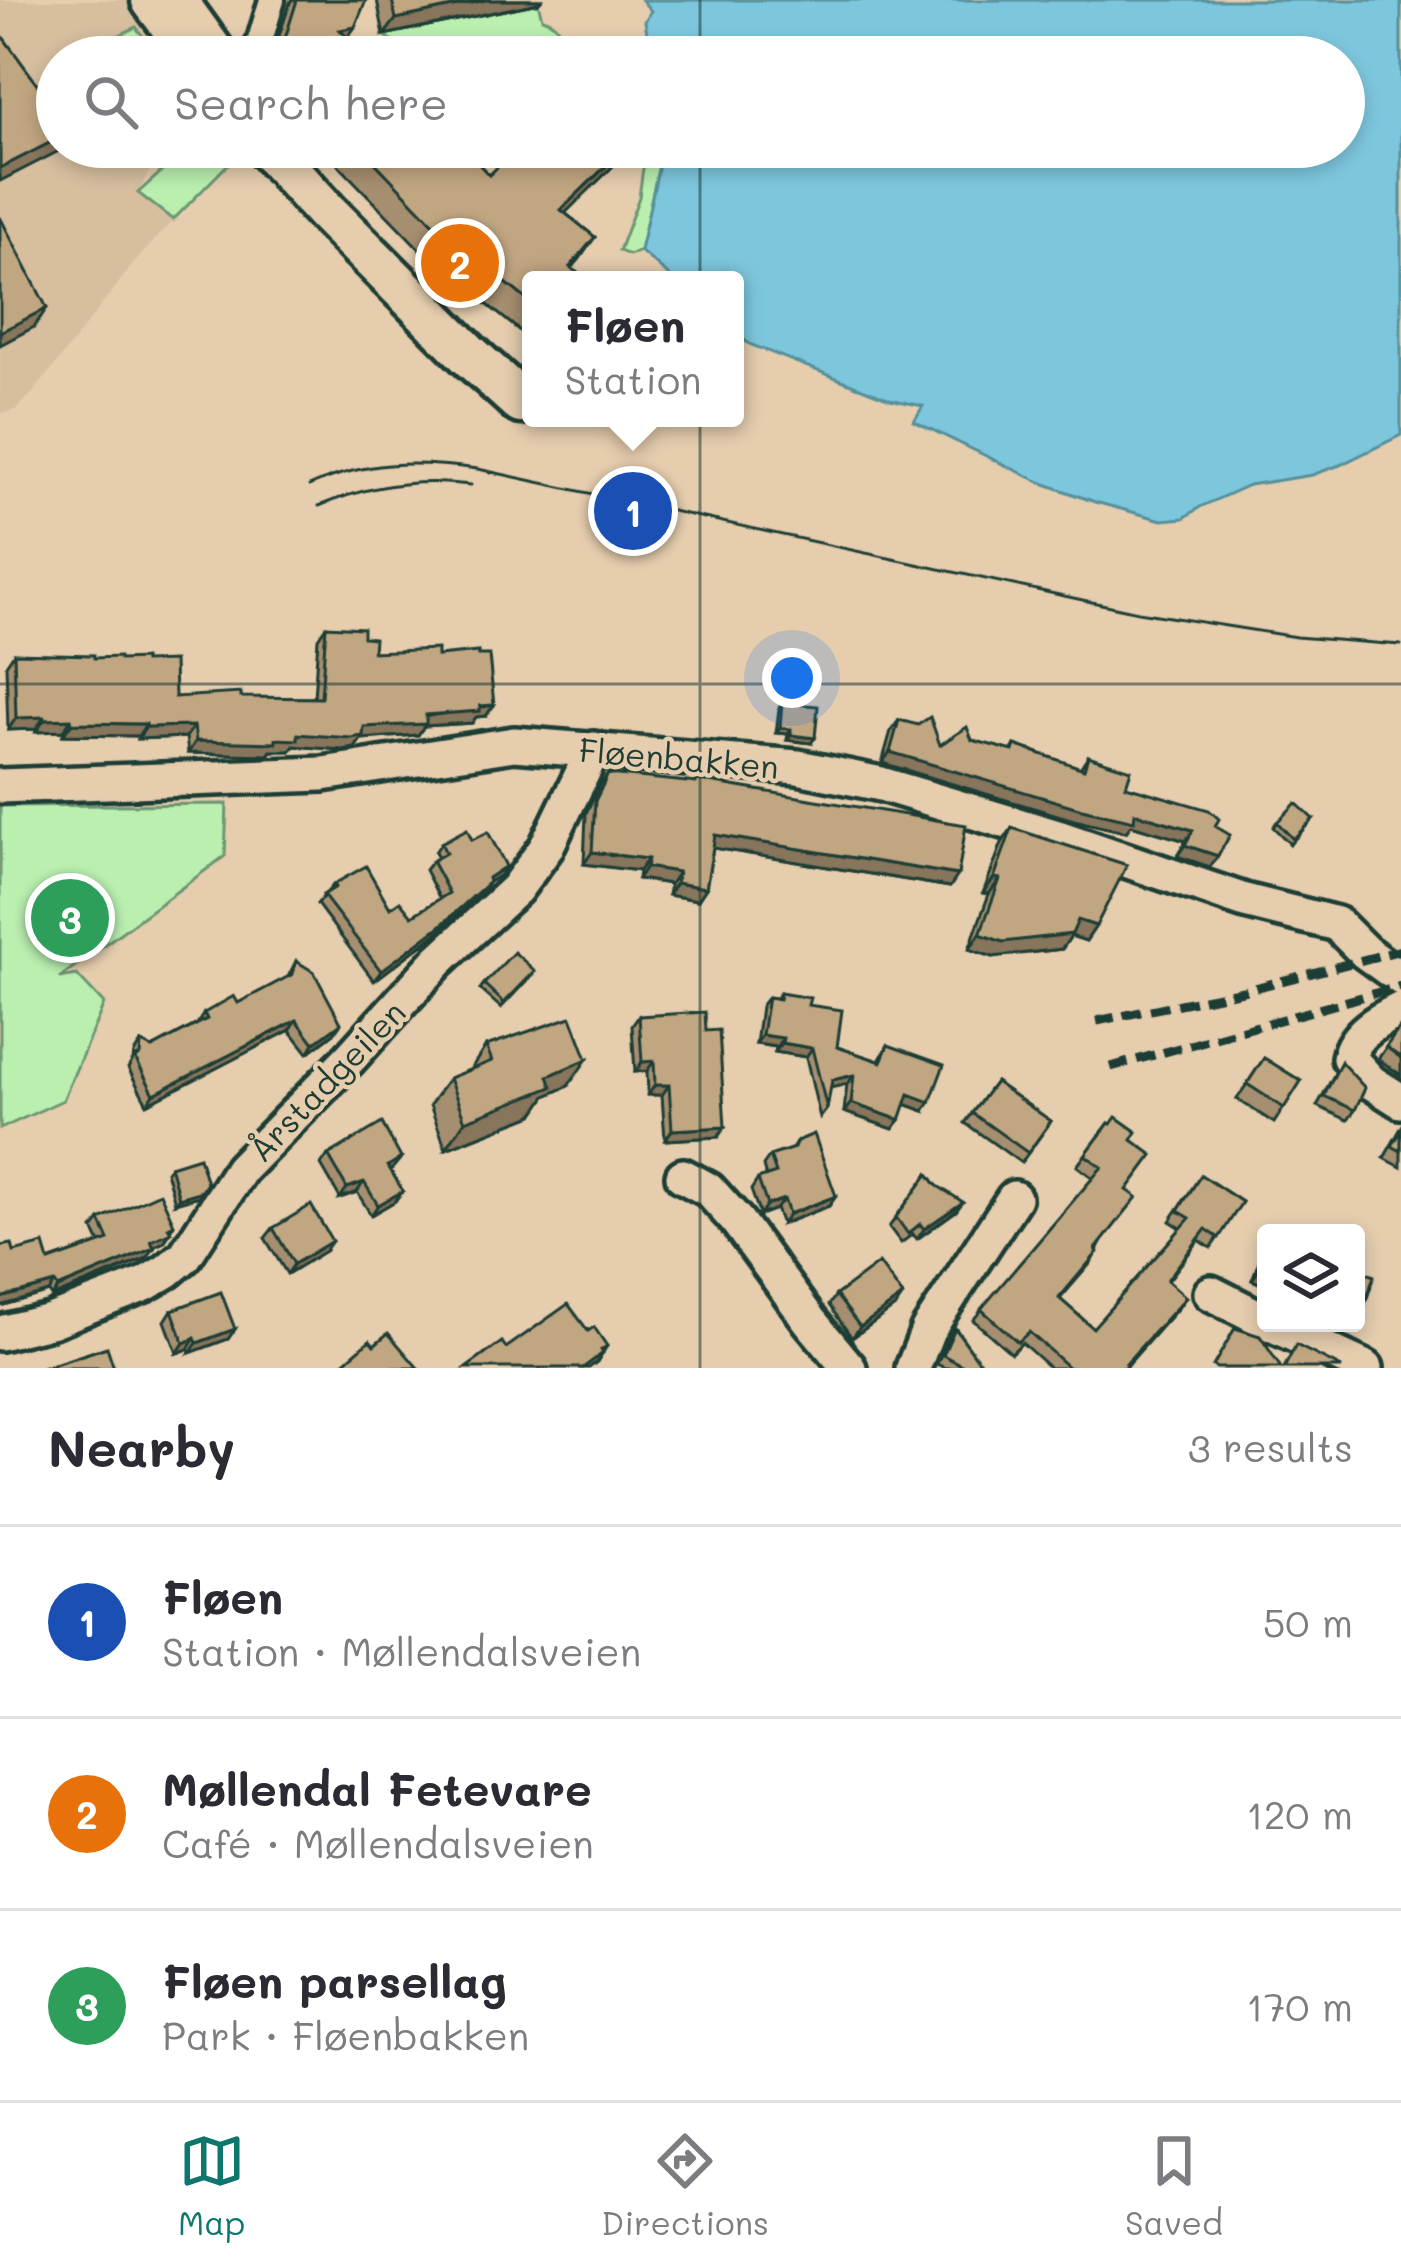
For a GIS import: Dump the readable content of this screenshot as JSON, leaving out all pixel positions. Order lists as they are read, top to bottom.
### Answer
{
  "streets": {
    "street": ["Fløenbakken", "Årstadgeilen"]
  },
  "crossings": [
    ["Fløenbakken", "Årstadgeilen"]
  ],
  "page": {
    "search": "Search here",
    "pins": ["2", "1", "3"],
    "popup": ["Fløen", "Station"],
    "heading": ["Nearby", "3 results"],
    "list": [
      {
        "mark": "1",
        "name": "Fløen",
        "note": "Station · Møllendalsveien",
        "value": "50 m"
      },
      {
        "mark": "2",
        "name": "Møllendal Fetevare",
        "note": "Café · Møllendalsveien",
        "value": "120 m"
      },
      {
        "mark": "3",
        "name": "Fløen parsellag",
        "note": "Park · Fløenbakken",
        "value": "170 m"
      }
    ],
    "nav": ["Map", "Directions", "Saved"]
  }
}
